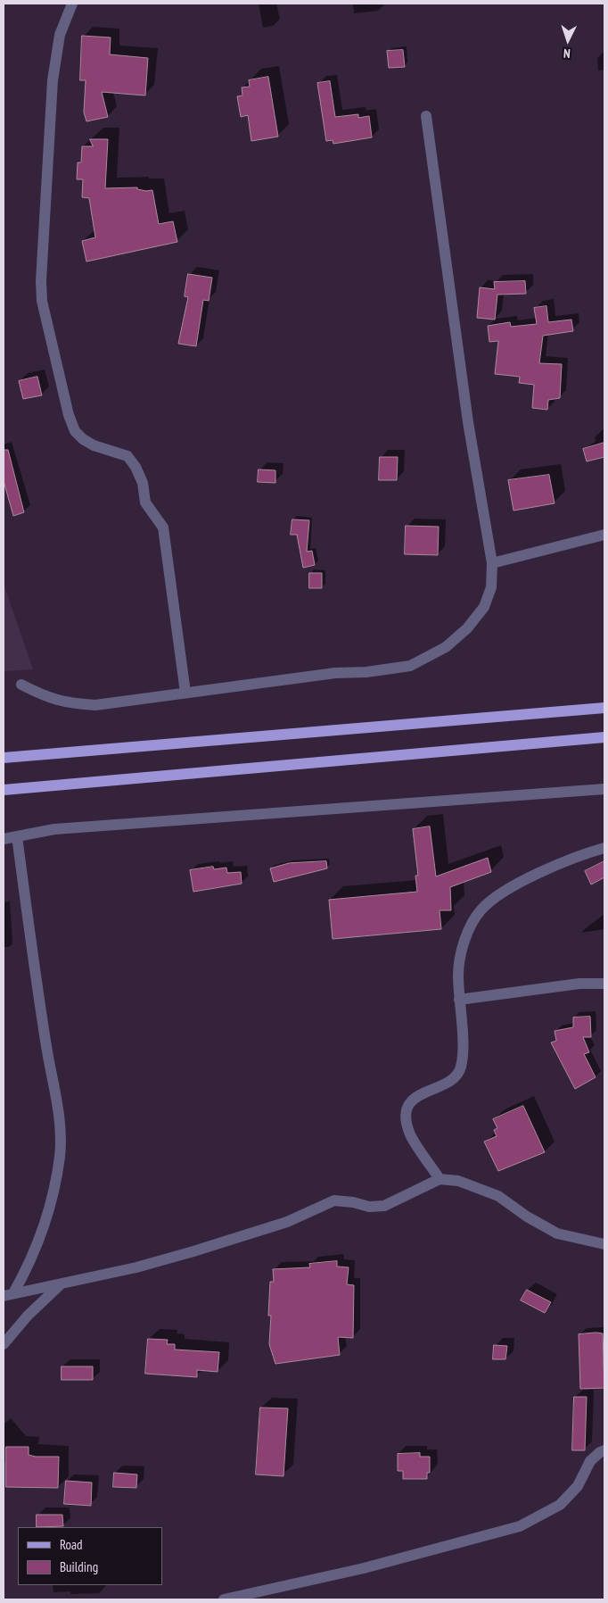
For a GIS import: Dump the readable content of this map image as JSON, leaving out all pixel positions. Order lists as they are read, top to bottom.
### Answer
{
  "legend": ["Road", "Building"],
  "north": "bottom"
}
